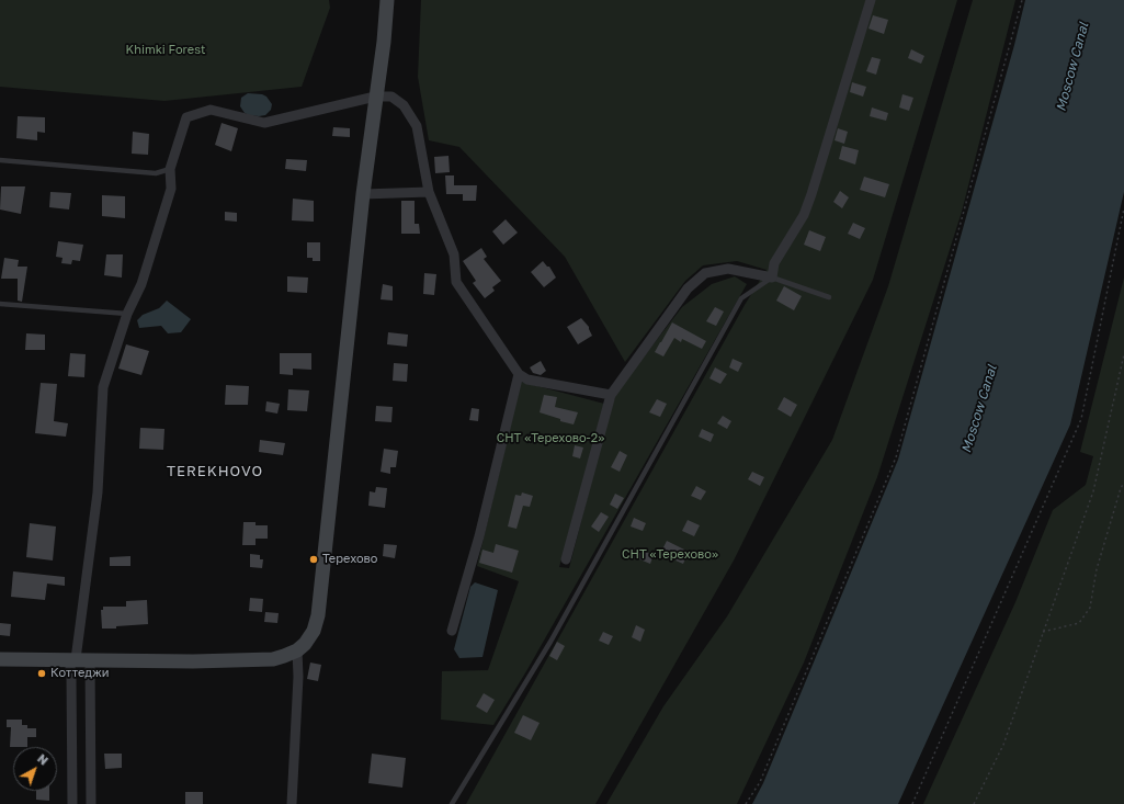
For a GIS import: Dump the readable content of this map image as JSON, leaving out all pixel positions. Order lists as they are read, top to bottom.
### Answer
{
  "districts": ["TEREKHOVO"],
  "water": ["Moscow Canal"],
  "parks": ["Khimki Forest", "СНТ «Терехово-2»", "СНТ «Терехово»"],
  "places": ["Терехово", "Коттеджи"],
  "north": "top right"
}
